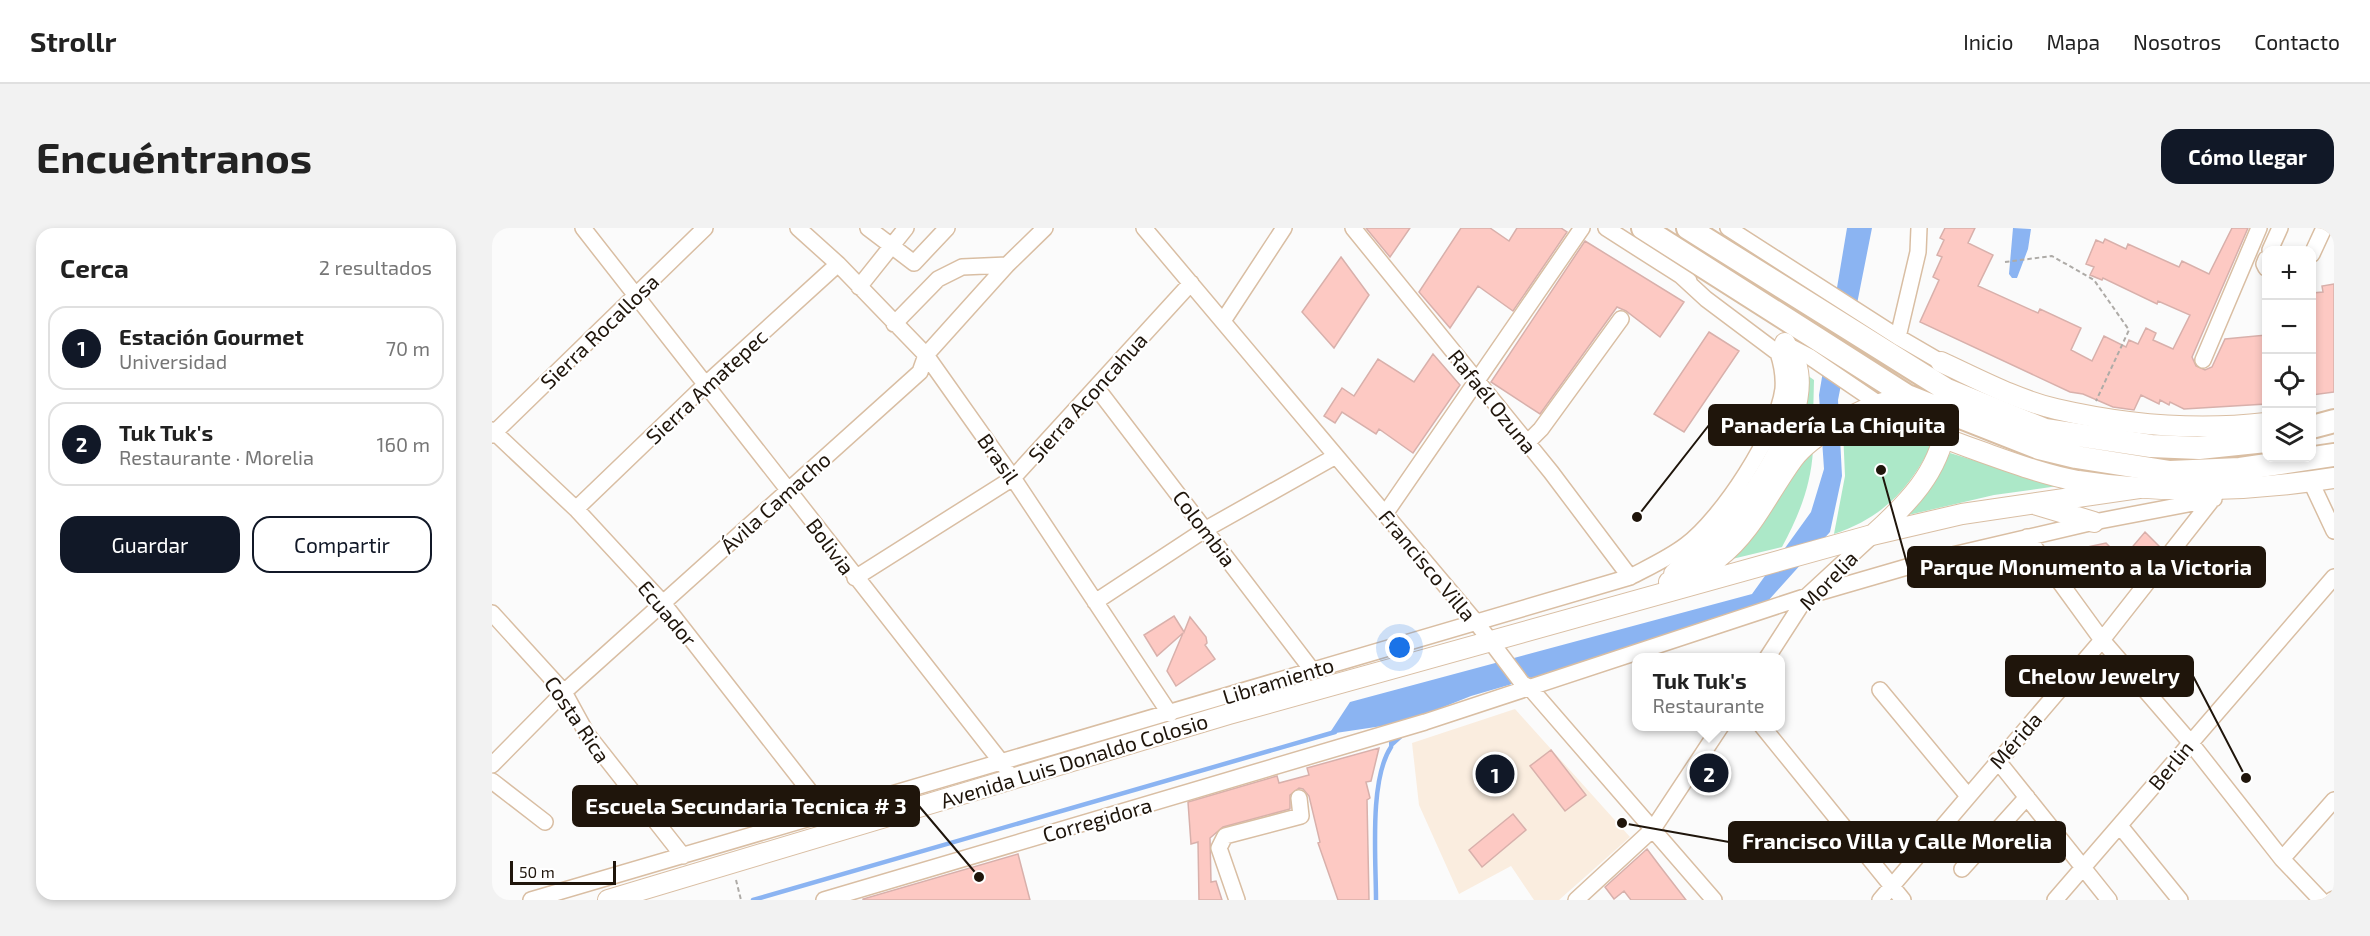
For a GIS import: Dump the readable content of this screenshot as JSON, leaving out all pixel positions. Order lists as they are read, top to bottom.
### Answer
{
  "streets": {
    "main road": ["Avenida Luis Donaldo Colosio"],
    "street": [
      "Sierra Rocallosa",
      "Sierra Amatepec",
      "Sierra Aconcahua",
      "Rafaél Ozuna",
      "Brasil",
      "Ávila Camacho",
      "Colombia",
      "Bolivia",
      "Francisco Villa",
      "Morelia",
      "Ecuador",
      "Libramiento",
      "Costa Rica",
      "Mérida",
      "Berlin",
      "Corregidora"
    ]
  },
  "crossings": [
    ["Sierra Rocallosa", "Bolivia"],
    ["Sierra Rocallosa", "Ecuador"],
    ["Sierra Amatepec", "Brasil"],
    ["Sierra Amatepec", "Bolivia"],
    ["Sierra Amatepec", "Ecuador"],
    ["Sierra Aconcahua", "Brasil"],
    ["Sierra Aconcahua", "Colombia"],
    ["Sierra Aconcahua", "Bolivia"],
    ["Sierra Aconcahua", "Francisco Villa"],
    ["Rafaél Ozuna", "Libramiento"],
    ["Brasil", "Ávila Camacho"],
    ["Brasil", "Libramiento"],
    ["Ávila Camacho", "Bolivia"],
    ["Ávila Camacho", "Ecuador"],
    ["Ávila Camacho", "Costa Rica"],
    ["Colombia", "Libramiento"],
    ["Bolivia", "Libramiento"],
    ["Bolivia", "Avenida Luis Donaldo Colosio"],
    ["Francisco Villa", "Libramiento"],
    ["Francisco Villa", "Avenida Luis Donaldo Colosio"],
    ["Francisco Villa", "Corregidora"],
    ["Morelia", "Avenida Luis Donaldo Colosio"],
    ["Morelia", "Corregidora"],
    ["Ecuador", "Libramiento"],
    ["Libramiento", "Costa Rica"],
    ["Libramiento", "Avenida Luis Donaldo Colosio"],
    ["Mérida", "Corregidora"]
  ],
  "places": [
    "Parque Monumento a la Victoria",
    "Panadería La Chiquita",
    "Chelow Jewelry",
    "Francisco Villa y Calle Morelia",
    "Escuela Secundaria Tecnica # 3"
  ],
  "scale_bar": "50 m",
  "page": {
    "header": "Strollr",
    "nav": [
      "Inicio",
      "Mapa",
      "Nosotros",
      "Contacto"
    ],
    "buttons": [
      "Cómo llegar",
      ["Guardar", "Compartir"]
    ],
    "title": "Encuéntranos",
    "heading": ["Cerca", "2 resultados"],
    "map_buttons": ["+", "−"],
    "list": [
      {
        "mark": "1",
        "name": "Estación Gourmet",
        "note": "Universidad",
        "value": "70 m"
      },
      {
        "mark": "2",
        "name": "Tuk Tuk's",
        "note": "Restaurante · Morelia",
        "value": "160 m"
      }
    ],
    "popup": ["Tuk Tuk's", "Restaurante"],
    "pins": ["2", "1"],
    "scale": "50 m"
  }
}
